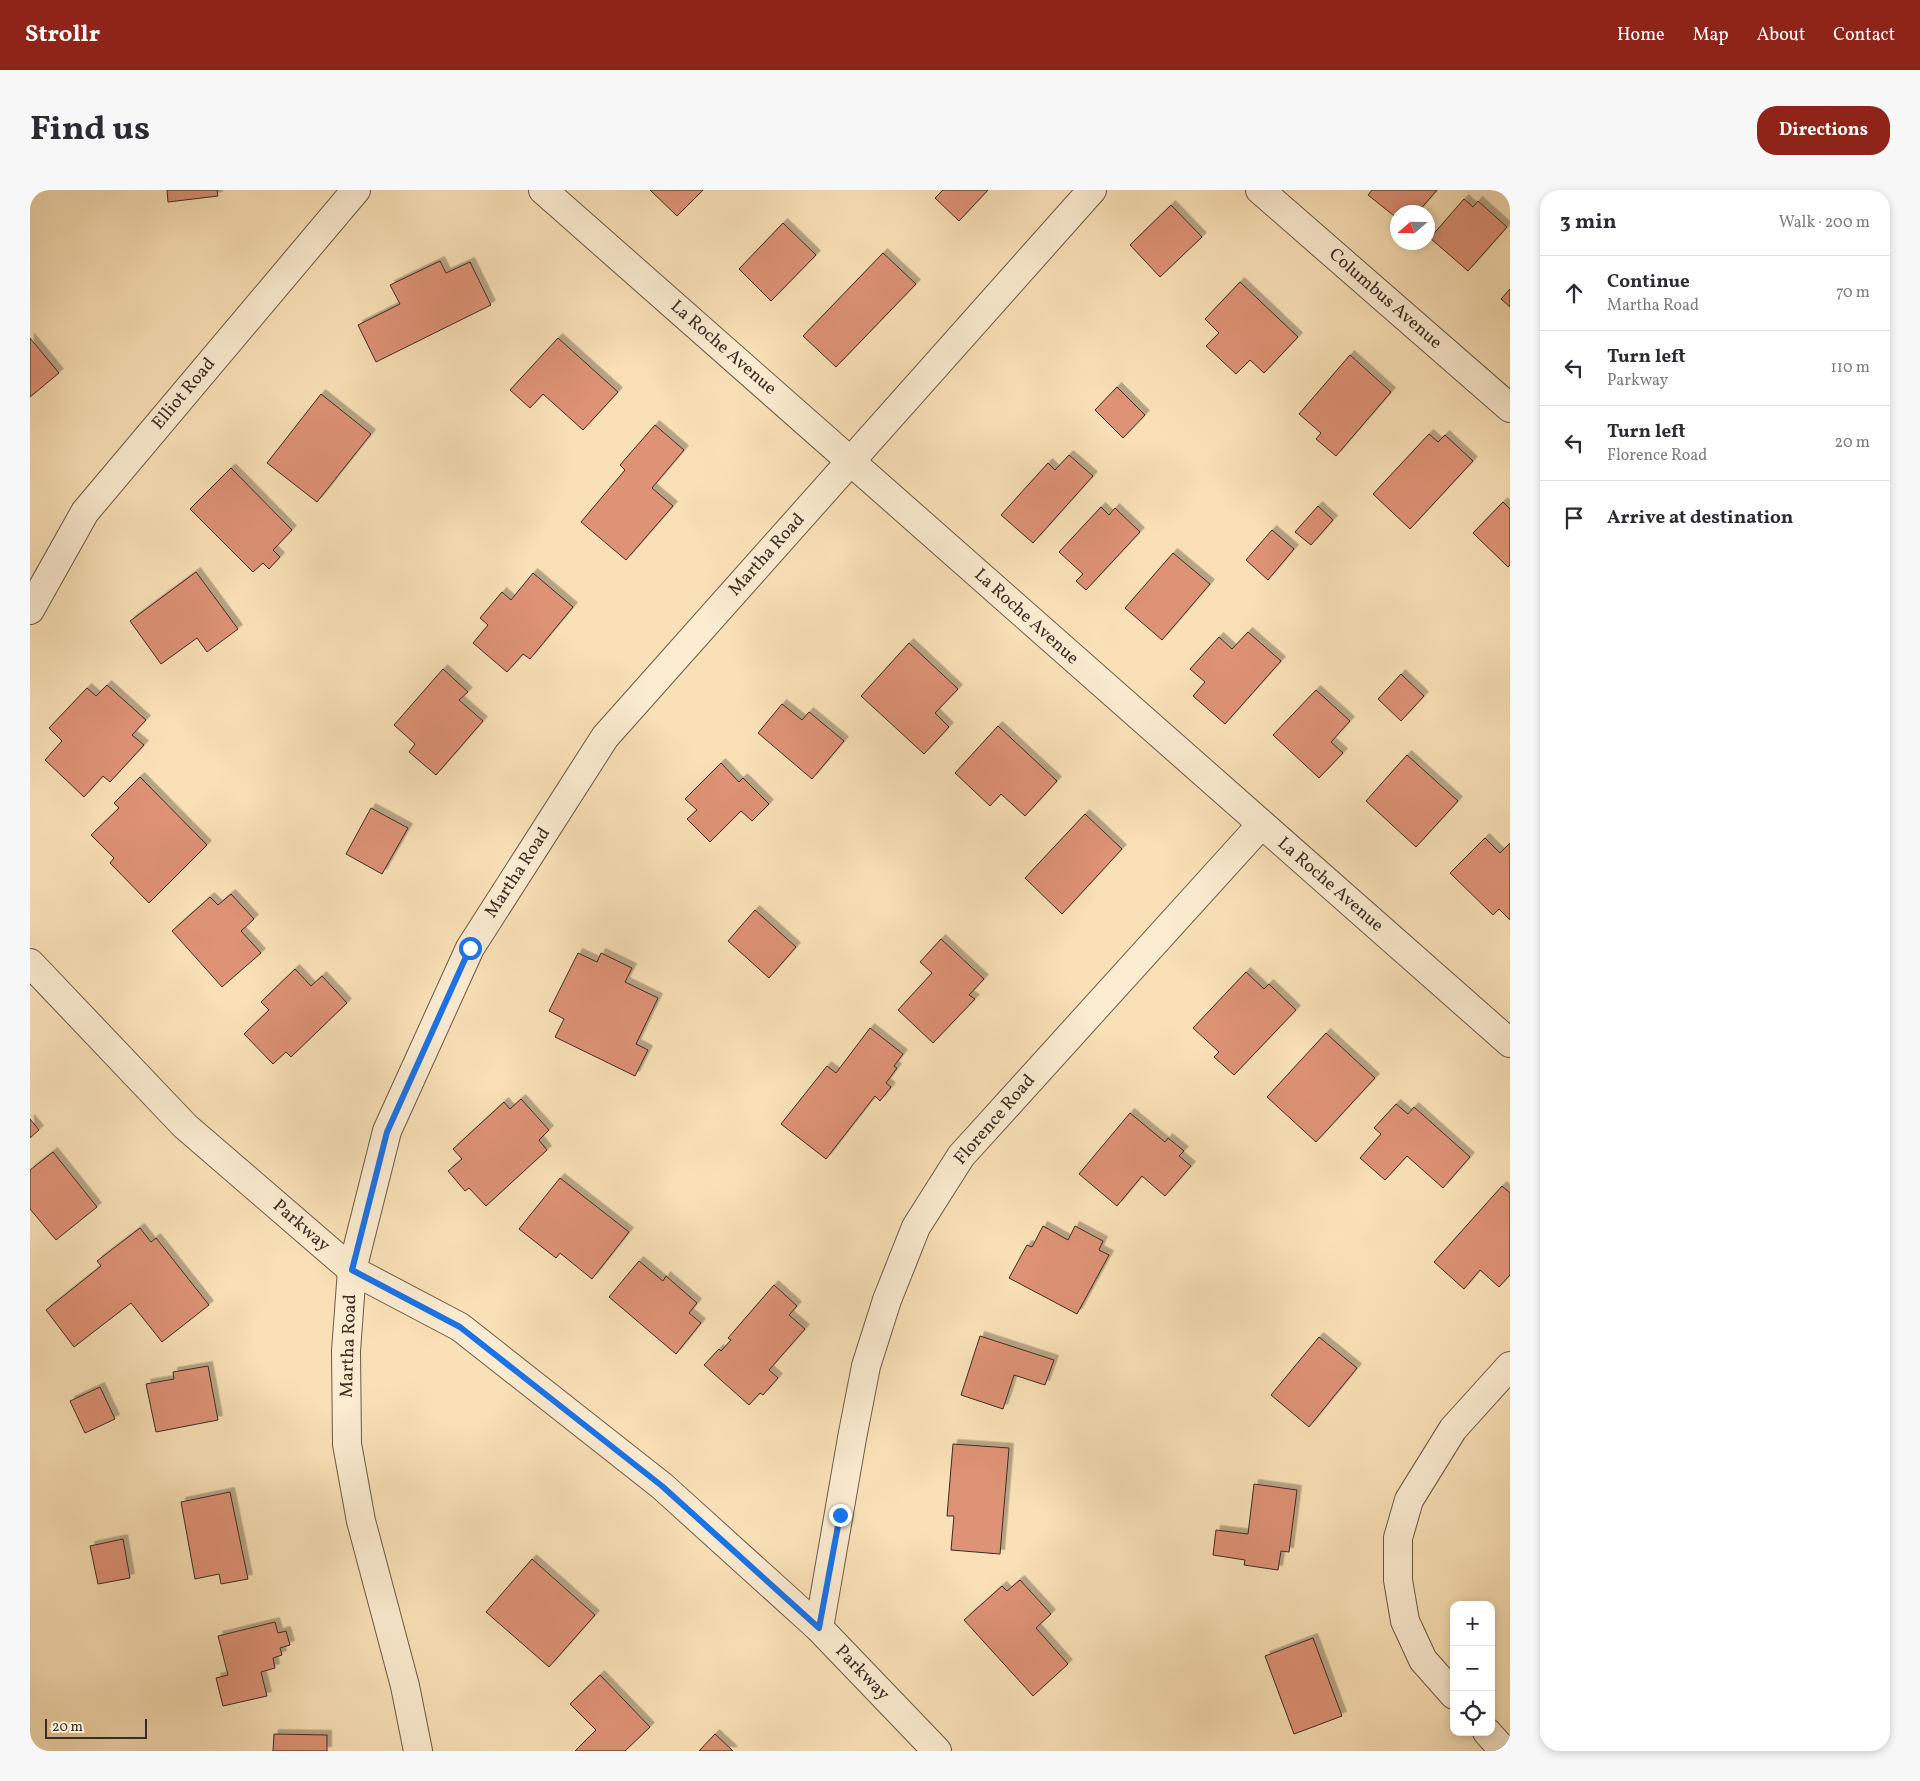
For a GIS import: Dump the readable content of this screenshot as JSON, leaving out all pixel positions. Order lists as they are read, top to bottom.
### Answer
{
  "streets": {
    "street": [
      "Columbus Avenue",
      "La Roche Avenue",
      "Elliot Road",
      "Martha Road",
      "Florence Road",
      "Parkway"
    ]
  },
  "crossings": [
    ["La Roche Avenue", "Martha Road"],
    ["La Roche Avenue", "Florence Road"],
    ["Martha Road", "Parkway"],
    ["Florence Road", "Parkway"]
  ],
  "scale_bar": "20 m",
  "north": "left",
  "page": {
    "header": "Strollr",
    "nav": [
      "Home",
      "Map",
      "About",
      "Contact"
    ],
    "title": "Find us",
    "buttons": "Directions",
    "heading": ["3 min", "Walk · 200 m"],
    "list": [
      ["Continue", "Martha Road", "70 m"],
      ["Turn left", "Parkway", "110 m"],
      ["Turn left", "Florence Road", "20 m"],
      "Arrive at destination"
    ],
    "map_buttons": ["+", "−"],
    "scale": "20 m"
  }
}
